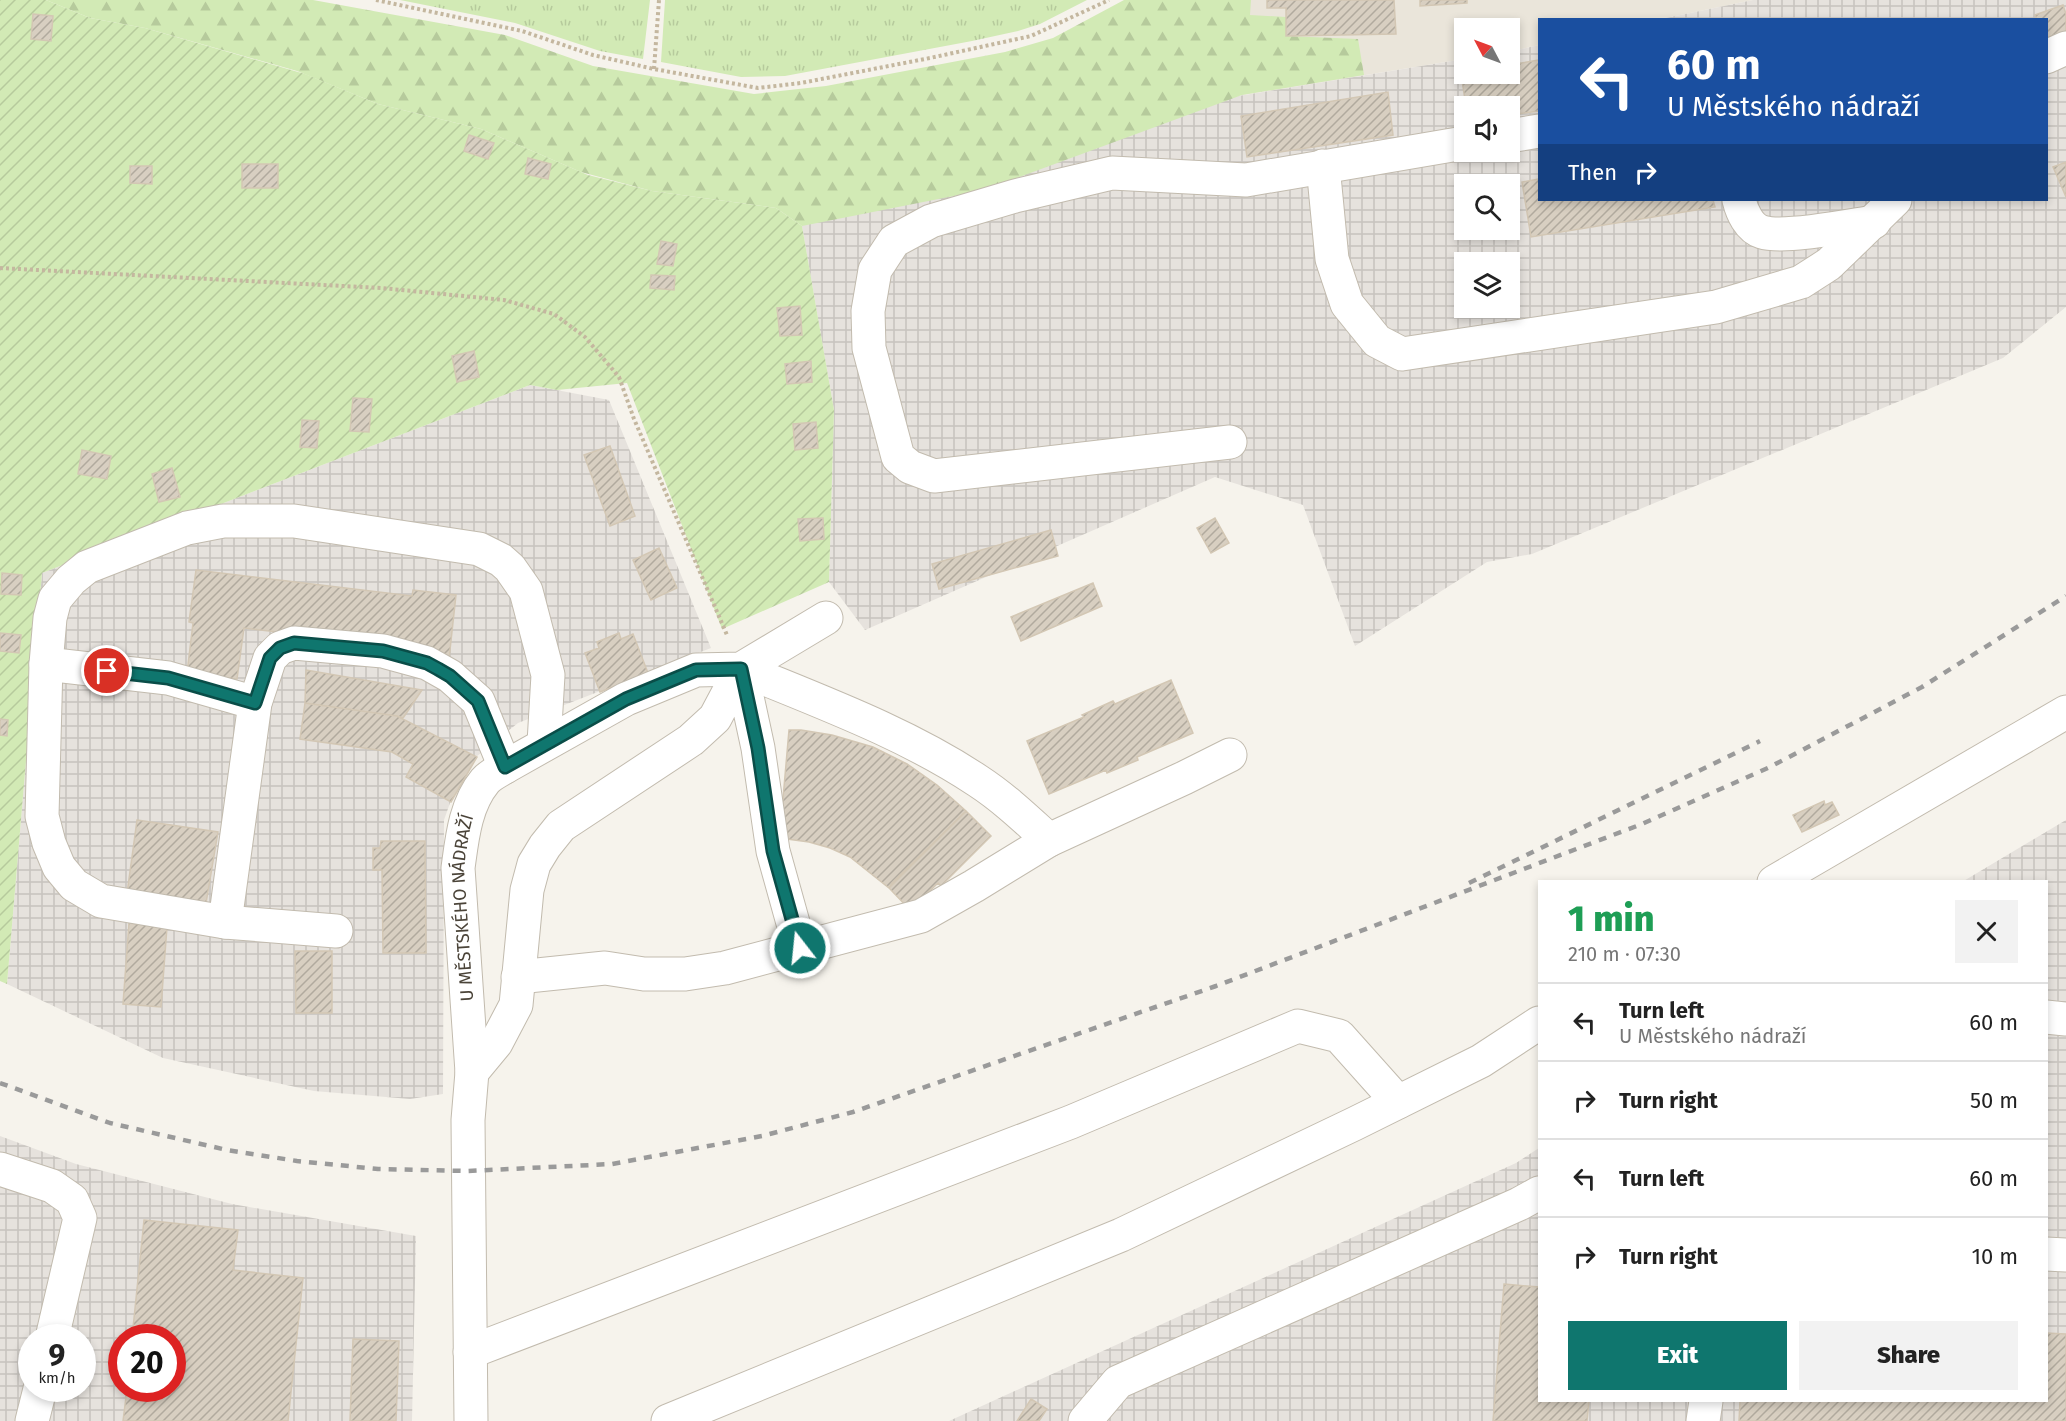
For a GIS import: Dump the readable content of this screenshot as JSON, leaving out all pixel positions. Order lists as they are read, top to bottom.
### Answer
{
  "streets": {
    "street": ["U MĚSTSKÉHO NÁDRAŽÍ"]
  },
  "north": "top left",
  "page": {
    "turn": ["60 m", "U Městského nádraží"],
    "then": "Then",
    "heading": ["1 min", "210 m · 07:30"],
    "list": [
      {
        "name": "Turn left",
        "note": "U Městského nádraží",
        "value": "60 m"
      },
      {
        "name": "Turn right",
        "value": "50 m"
      },
      {
        "name": "Turn left",
        "value": "60 m"
      },
      {
        "name": "Turn right",
        "value": "10 m"
      }
    ],
    "buttons": ["Exit", "Share"],
    "speed": "9 km/h",
    "limit": "20"
  }
}
